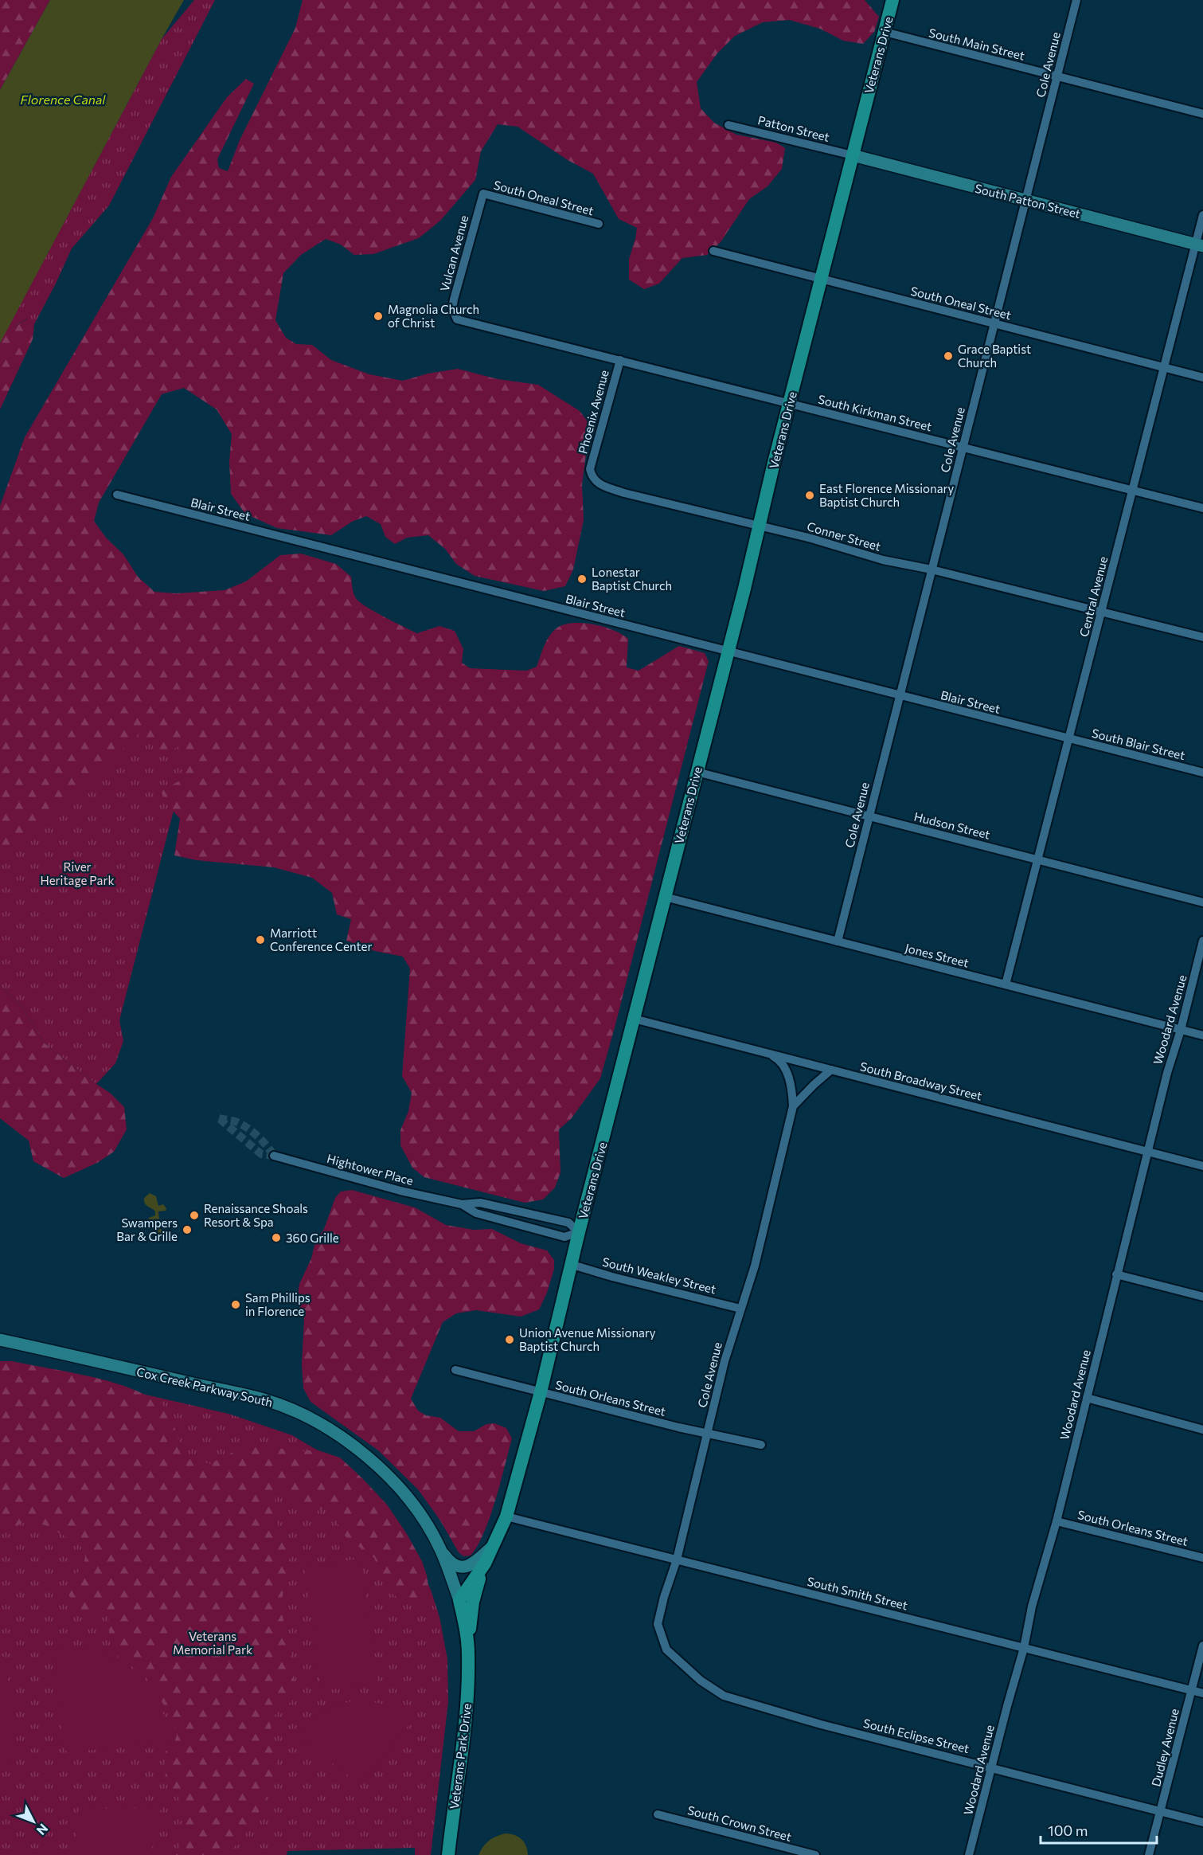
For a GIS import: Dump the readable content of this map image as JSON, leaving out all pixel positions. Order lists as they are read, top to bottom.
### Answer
{
  "streets": {
    "main road": [
      "Veterans Drive",
      "South Patton Street",
      "Cox Creek Parkway South",
      "Veterans Park Drive"
    ],
    "street": [
      "South Main Street",
      "Cole Avenue",
      "Patton Street",
      "South Oneal Street",
      "Vulcan Avenue",
      "Phoenix Avenue",
      "South Kirkman Street",
      "Blair Street",
      "Conner Street",
      "Central Avenue",
      "South Blair Street",
      "Hudson Street",
      "Jones Street",
      "Woodard Avenue",
      "South Broadway Street",
      "Hightower Place",
      "South Weakley Street",
      "South Orleans Street",
      "South Smith Street",
      "South Eclipse Street",
      "Dudley Avenue",
      "South Crown Street"
    ]
  },
  "crossings": [
    ["South Main Street", "Veterans Drive"],
    ["South Main Street", "Cole Avenue"],
    ["Veterans Drive", "Patton Street"],
    ["Veterans Drive", "South Oneal Street"],
    ["Veterans Drive", "South Patton Street"],
    ["Veterans Drive", "South Kirkman Street"],
    ["Veterans Drive", "Blair Street"],
    ["Veterans Drive", "Conner Street"],
    ["Veterans Drive", "Hudson Street"],
    ["Veterans Drive", "Jones Street"],
    ["Veterans Drive", "South Broadway Street"],
    ["Veterans Drive", "Hightower Place"],
    ["Veterans Drive", "South Weakley Street"],
    ["Veterans Drive", "Cox Creek Parkway South"],
    ["Veterans Drive", "South Orleans Street"],
    ["Veterans Drive", "South Smith Street"],
    ["Veterans Drive", "Veterans Park Drive"],
    ["Cole Avenue", "South Oneal Street"],
    ["Cole Avenue", "South Patton Street"],
    ["Cole Avenue", "South Kirkman Street"],
    ["Cole Avenue", "Blair Street"],
    ["Cole Avenue", "Conner Street"],
    ["Cole Avenue", "Hudson Street"],
    ["Cole Avenue", "Jones Street"],
    ["Cole Avenue", "South Broadway Street"],
    ["Cole Avenue", "South Weakley Street"],
    ["Cole Avenue", "South Orleans Street"],
    ["Cole Avenue", "South Smith Street"],
    ["Cole Avenue", "South Eclipse Street"],
    ["Patton Street", "South Patton Street"],
    ["South Oneal Street", "Vulcan Avenue"],
    ["South Oneal Street", "Central Avenue"],
    ["South Patton Street", "Central Avenue"],
    ["Vulcan Avenue", "South Kirkman Street"],
    ["Phoenix Avenue", "South Kirkman Street"],
    ["Phoenix Avenue", "Conner Street"],
    ["South Kirkman Street", "Central Avenue"],
    ["Blair Street", "Central Avenue"],
    ["Blair Street", "South Blair Street"],
    ["Conner Street", "Central Avenue"],
    ["Central Avenue", "South Blair Street"],
    ["Central Avenue", "Hudson Street"],
    ["Central Avenue", "Jones Street"],
    ["Jones Street", "Woodard Avenue"],
    ["Woodard Avenue", "South Broadway Street"],
    ["Woodard Avenue", "South Orleans Street"],
    ["Woodard Avenue", "South Smith Street"],
    ["Woodard Avenue", "South Eclipse Street"],
    ["Cox Creek Parkway South", "Veterans Park Drive"],
    ["South Smith Street", "Dudley Avenue"],
    ["South Eclipse Street", "Dudley Avenue"]
  ],
  "water": ["Florence Canal"],
  "parks": ["River Heritage Park", "Veterans Memorial Park"],
  "places": [
    "Magnolia Church of Christ",
    "Grace Baptist Church",
    "East Florence Missionary Baptist Church",
    "Lonestar Baptist Church",
    "Marriott Conference Center",
    "Renaissance Shoals Resort & Spa",
    "Swampers Bar & Grille",
    "360 Grille",
    "Sam Phillips in Florence",
    "Union Avenue Missionary Baptist Church"
  ],
  "scale_bar": "100 m",
  "north": "bottom right"
}
